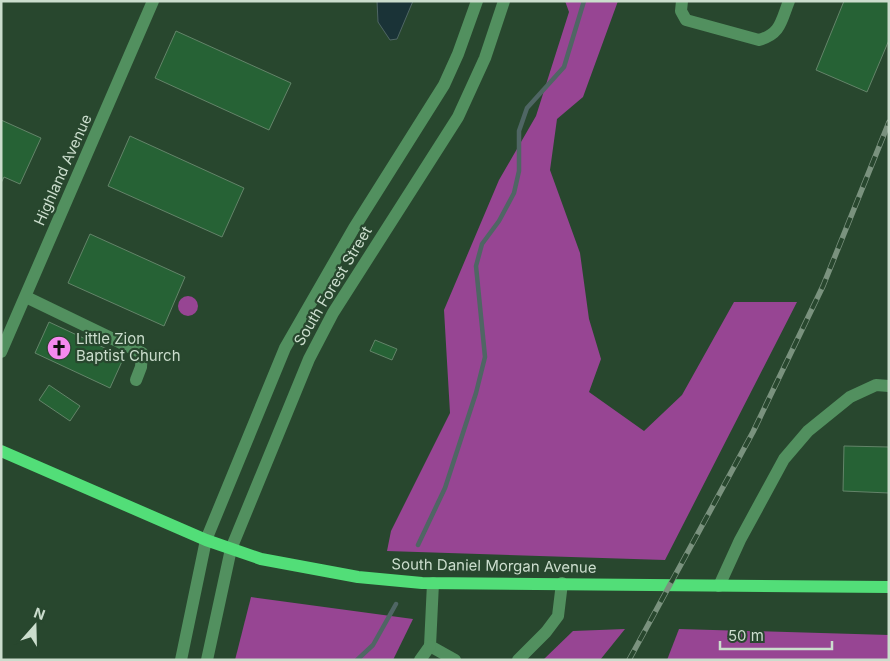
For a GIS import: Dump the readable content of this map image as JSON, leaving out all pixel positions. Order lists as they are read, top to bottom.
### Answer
{
  "streets": {
    "main road": ["South Daniel Morgan Avenue"],
    "street": ["Highland Avenue", "South Forest Street"]
  },
  "crossings": [
    ["South Forest Street", "South Daniel Morgan Avenue"]
  ],
  "places": {
    "church": ["Little Zion Baptist Church"]
  },
  "scale_bar": "50 m",
  "north": "top"
}
